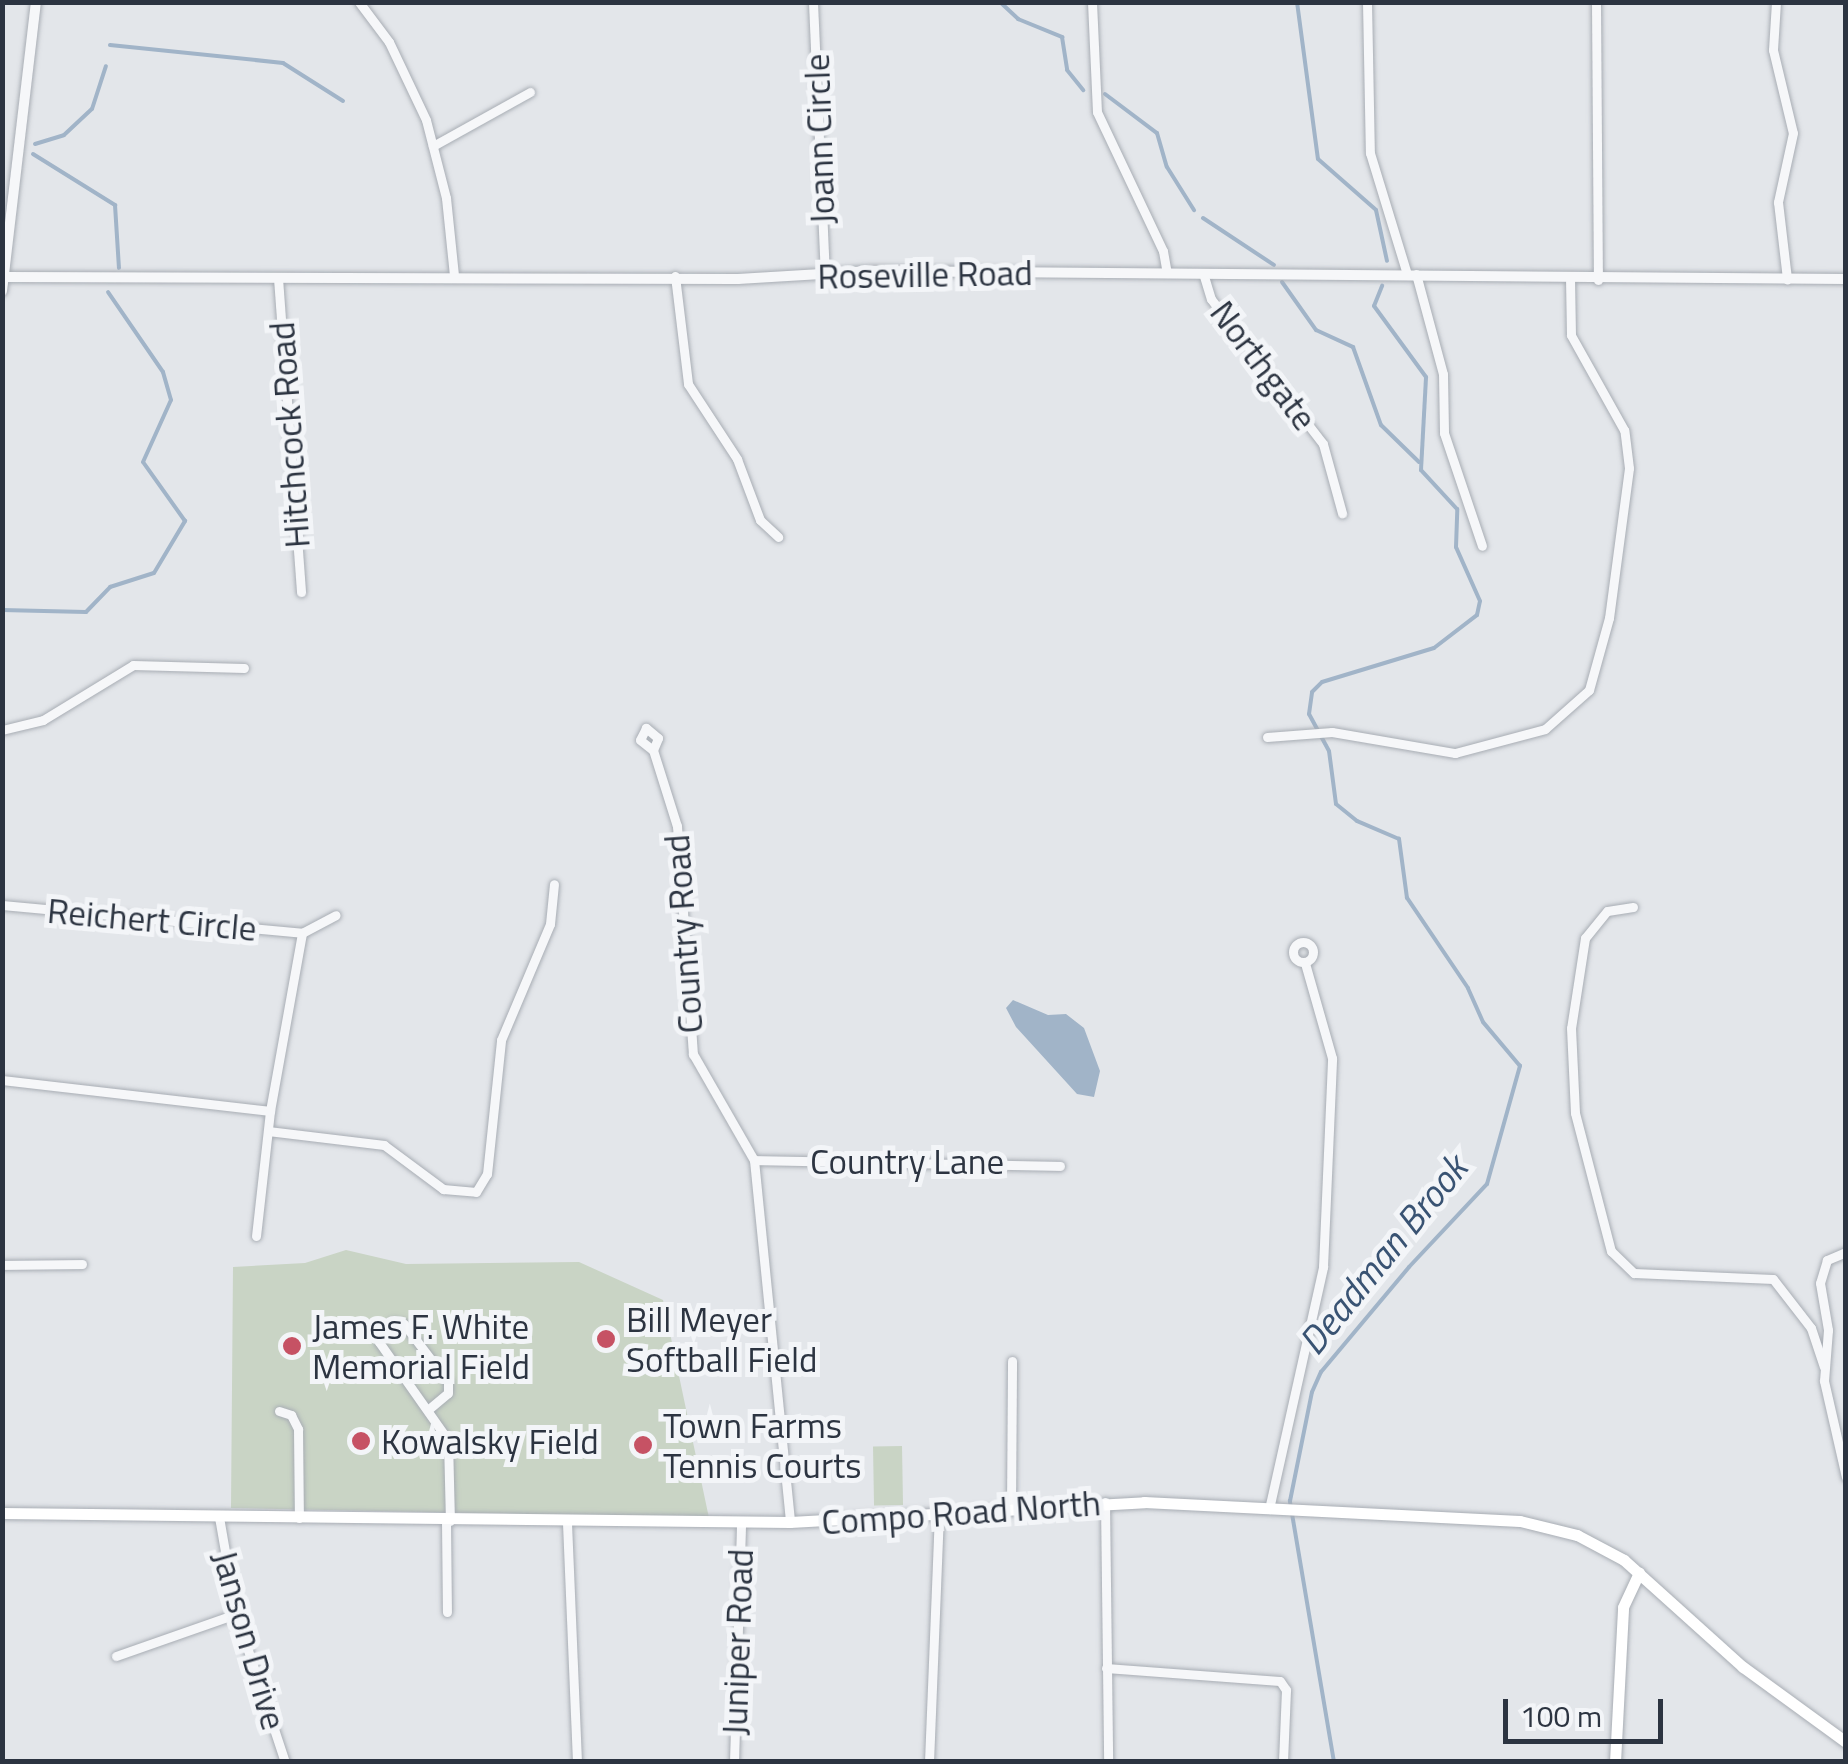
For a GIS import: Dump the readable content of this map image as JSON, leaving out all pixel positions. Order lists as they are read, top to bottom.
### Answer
{
  "streets": {
    "main road": ["Compo Road North"],
    "street": [
      "Joann Circle",
      "Roseville Road",
      "Northgate",
      "Hitchcock Road",
      "Reichert Circle",
      "Country Road",
      "Country Lane",
      "Janson Drive",
      "Juniper Road"
    ]
  },
  "crossings": [
    ["Joann Circle", "Roseville Road"],
    ["Roseville Road", "Northgate"],
    ["Roseville Road", "Hitchcock Road"],
    ["Country Road", "Country Lane"],
    ["Country Road", "Compo Road North"],
    ["Compo Road North", "Janson Drive"],
    ["Compo Road North", "Juniper Road"]
  ],
  "water": ["Deadman Brook"],
  "places": [
    "Bill Meyer Softball Field",
    "James F. White Memorial Field",
    "Kowalsky Field",
    "Town Farms Tennis Courts"
  ],
  "scale_bar": "100 m"
}
